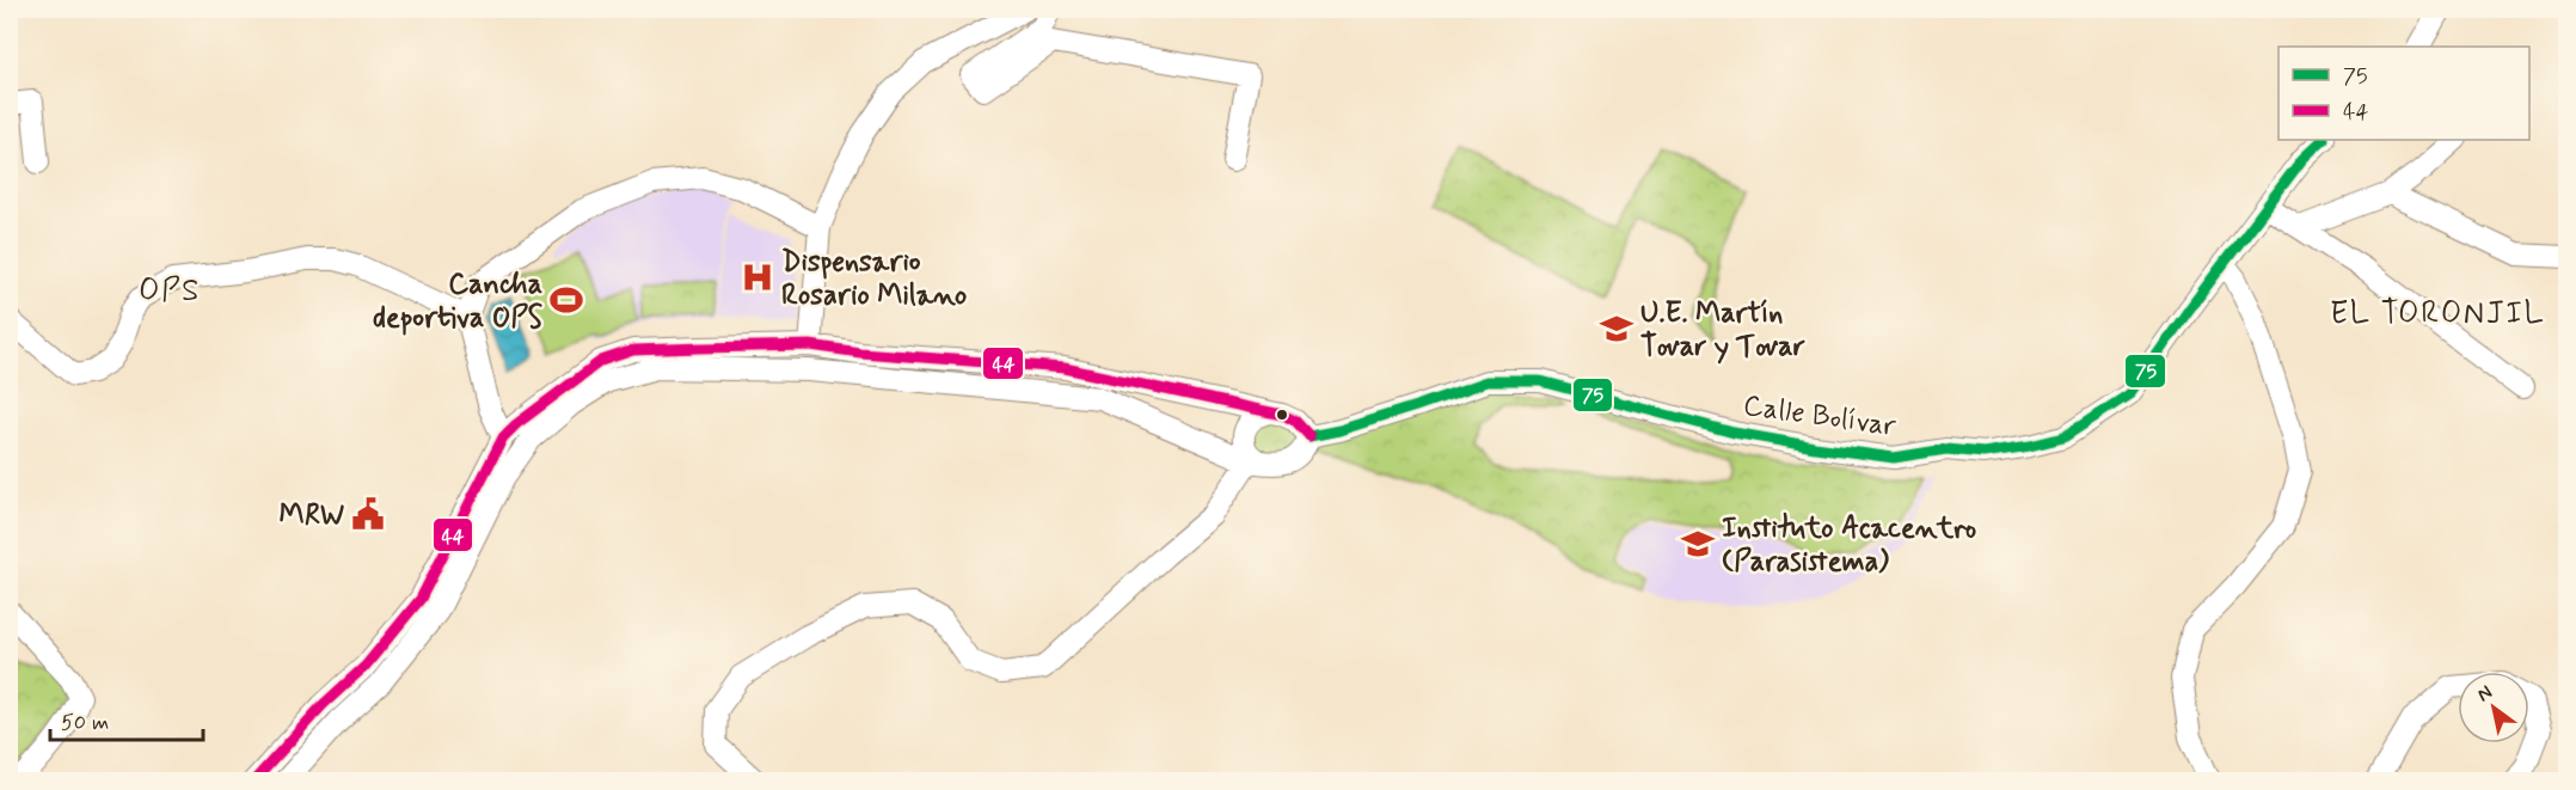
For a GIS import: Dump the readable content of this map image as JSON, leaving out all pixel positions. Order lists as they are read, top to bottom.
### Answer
{
  "streets": {
    "street": ["Calle Bolívar"]
  },
  "districts": ["OPS", "EL TORONJIL"],
  "places": {
    "hospital": ["Dispensario Rosario Milano"],
    "sports": ["Cancha deportiva OPS"],
    "school or university": ["U.E. Martín Tovar y Tovar", "Instituto Acacentro (Parasistema)"],
    "public building": ["MRW"]
  },
  "lines": ["transit line 75", "transit line 44"],
  "legend": ["75", "44"],
  "scale_bar": "50 m",
  "north": "top left"
}
